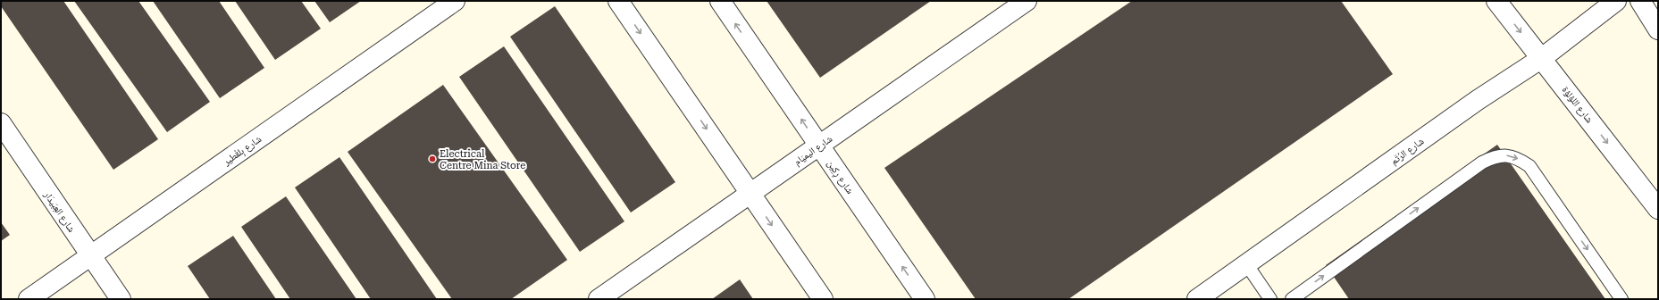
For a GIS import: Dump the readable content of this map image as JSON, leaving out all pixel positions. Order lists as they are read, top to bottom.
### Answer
{
  "streets": {
    "street": [
      "شارع اللؤلؤة",
      "شارع بِلقْطير",
      "شارع اليميَام",
      "شارع الرُتَم",
      "شارع رِكِين",
      "شارع العِبَيدَار"
    ]
  },
  "crossings": [
    ["شارع اللؤلؤة", "شارع الرُتَم"],
    ["شارع بِلقْطير", "شارع العِبَيدَار"],
    ["شارع اليميَام", "شارع رِكِين"]
  ],
  "one_way": ["شارع اللؤلؤة"],
  "places": ["Electrical Centre Mina Store"]
}
